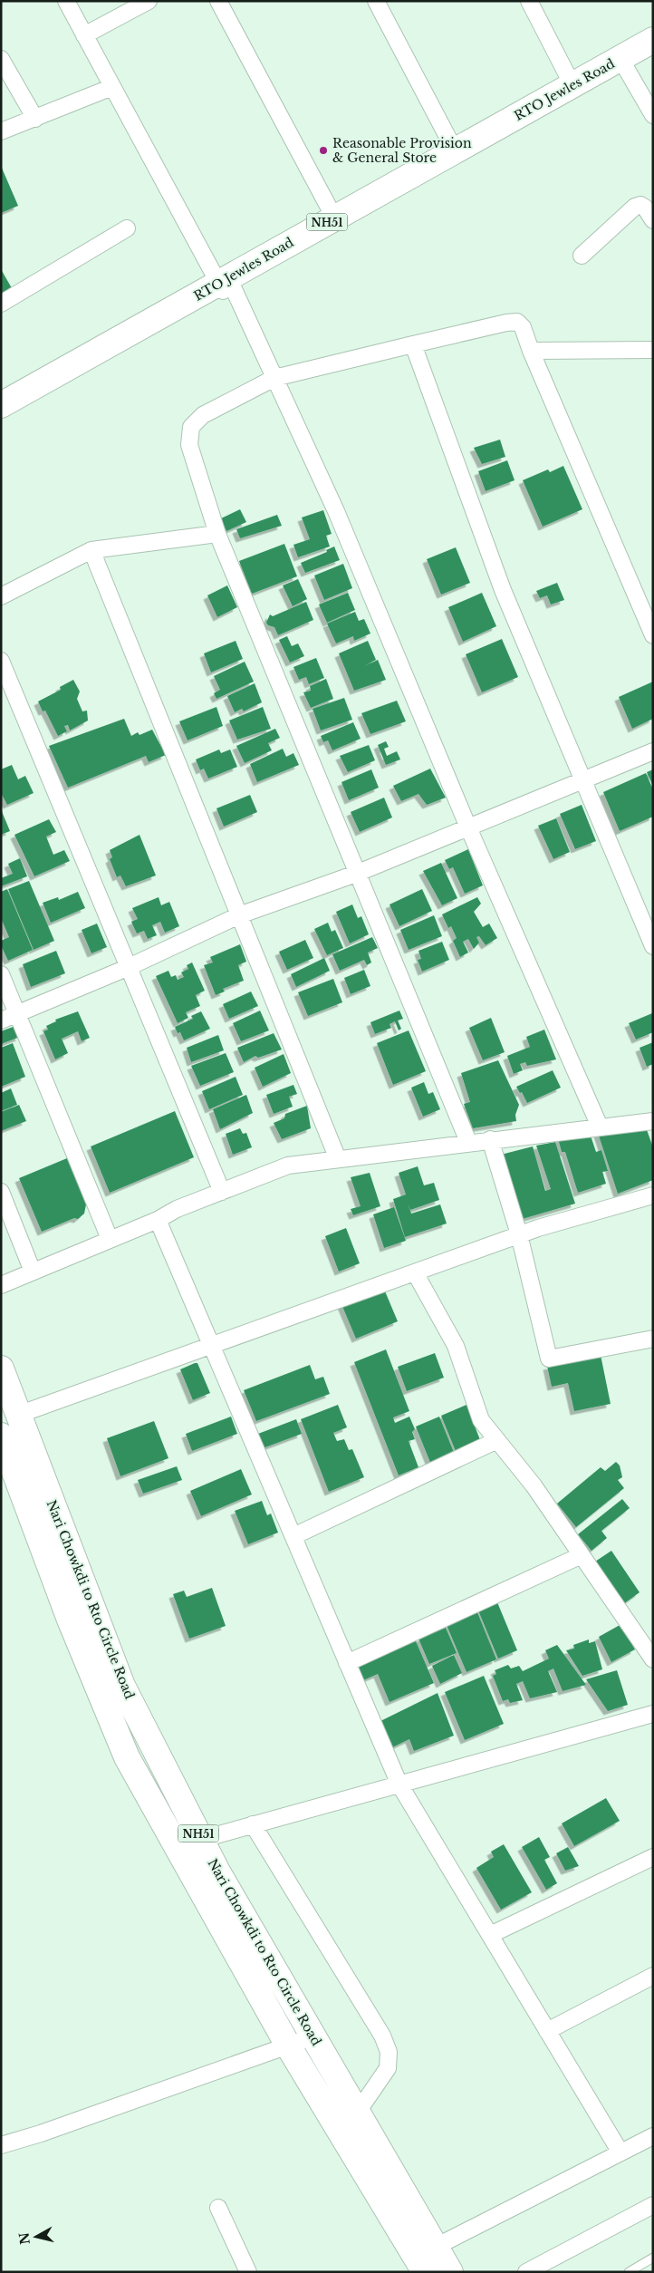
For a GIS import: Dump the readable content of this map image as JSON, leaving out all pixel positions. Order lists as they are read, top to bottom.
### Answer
{
  "streets": {
    "highway": ["RTO Jewles Road", "NH51", "Nari Chowkdi to Rto Circle Road"]
  },
  "places": ["Reasonable Provision & General Store"],
  "north": "left"
}
